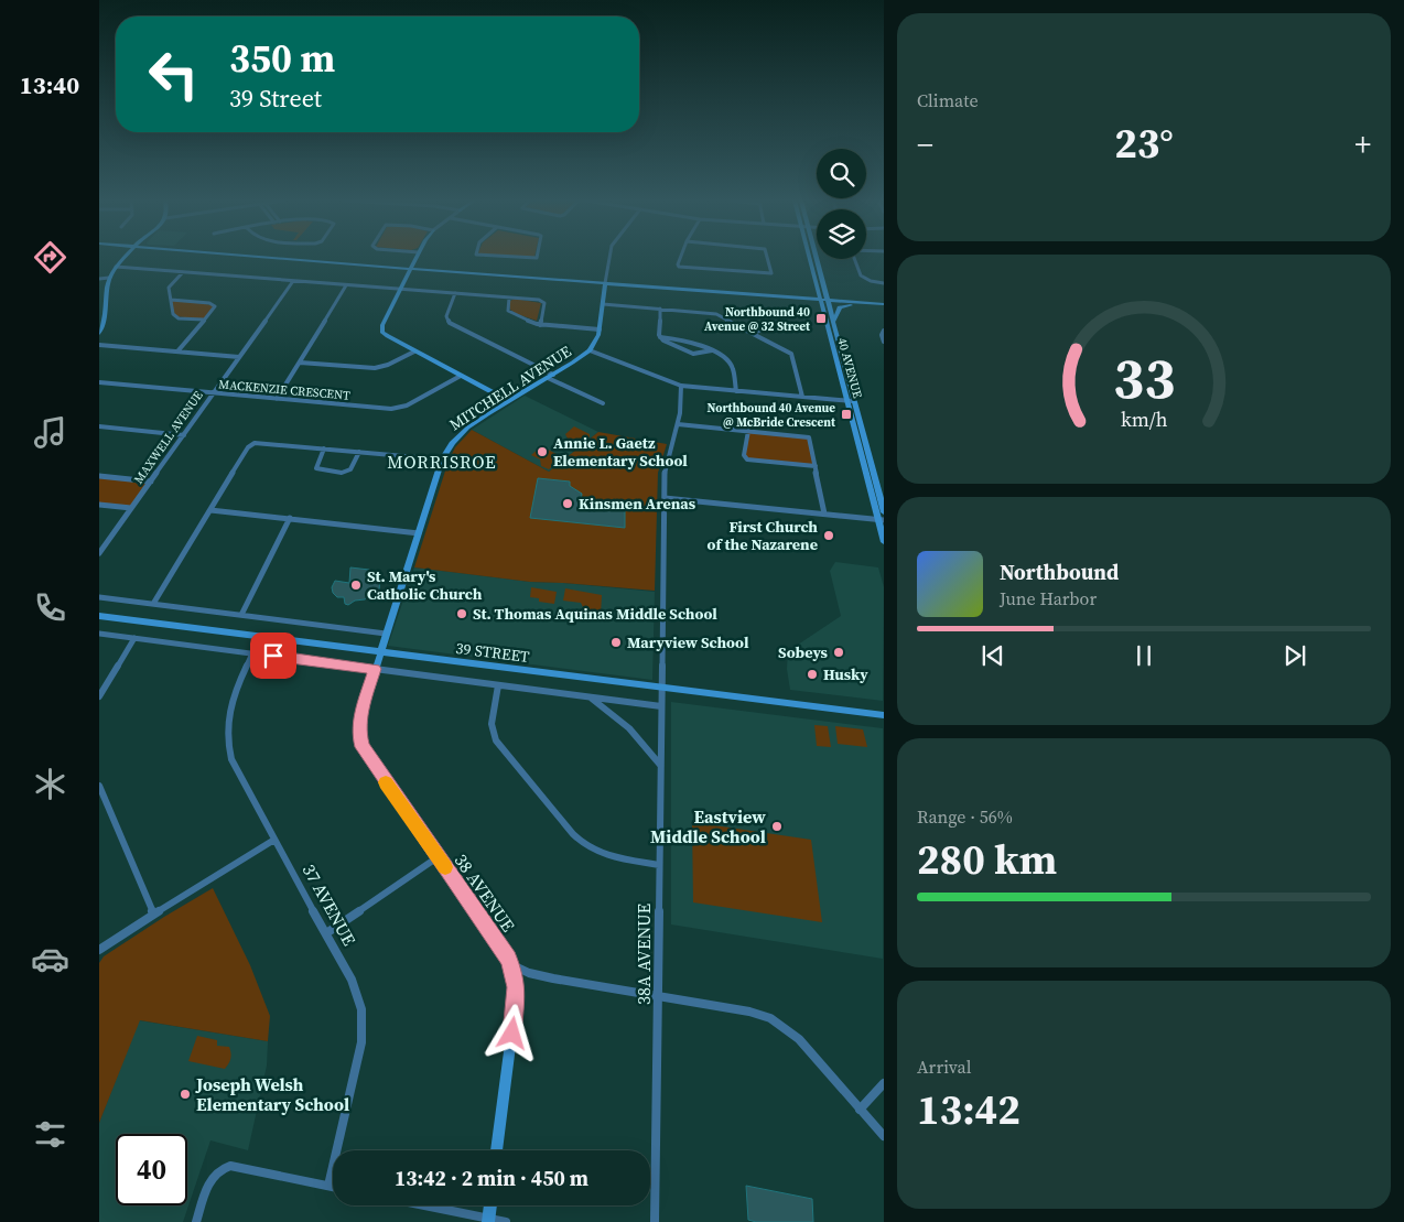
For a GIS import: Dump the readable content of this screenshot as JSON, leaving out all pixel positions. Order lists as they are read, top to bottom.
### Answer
{
  "streets": {
    "main road": [
      "40 AVENUE",
      "MITCHELL AVENUE",
      "39 STREET",
      "38 AVENUE"
    ],
    "street": [
      "MACKENZIE CRESCENT",
      "MAXWELL AVENUE",
      "37 AVENUE",
      "38A AVENUE"
    ]
  },
  "crossings": [
    ["MITCHELL AVENUE", "39 STREET"],
    ["MITCHELL AVENUE", "38 AVENUE"],
    ["MACKENZIE CRESCENT", "MAXWELL AVENUE"],
    ["39 STREET", "38 AVENUE"],
    ["39 STREET", "37 AVENUE"],
    ["39 STREET", "38A AVENUE"]
  ],
  "districts": ["MORRISROE"],
  "places": {
    "transit": ["Northbound 40 Avenue @ 32 Street", "Northbound 40 Avenue @ McBride Crescent"],
    "other": [
      "Annie L. Gaetz Elementary School",
      "Kinsmen Arenas",
      "First Church of the Nazarene",
      "St. Mary's Catholic Church",
      "St. Thomas Aquinas Middle School",
      "Maryview School",
      "Sobeys",
      "Husky",
      "Eastview Middle School",
      "Joseph Welsh Elementary School"
    ]
  },
  "page": {
    "tabs": "13:40",
    "tile": [
      "Climate",
      ["Range · 56%", "280 km"],
      ["Arrival", "13:42"]
    ],
    "turn": ["350 m", "39 Street"],
    "heat": ["−", "23°", "+"],
    "song": ["Northbound", "June Harbor"],
    "limit": "40",
    "trip": "13:42 · 2 min · 450 m",
    "gauge": ["33", "km/h"]
  }
}
